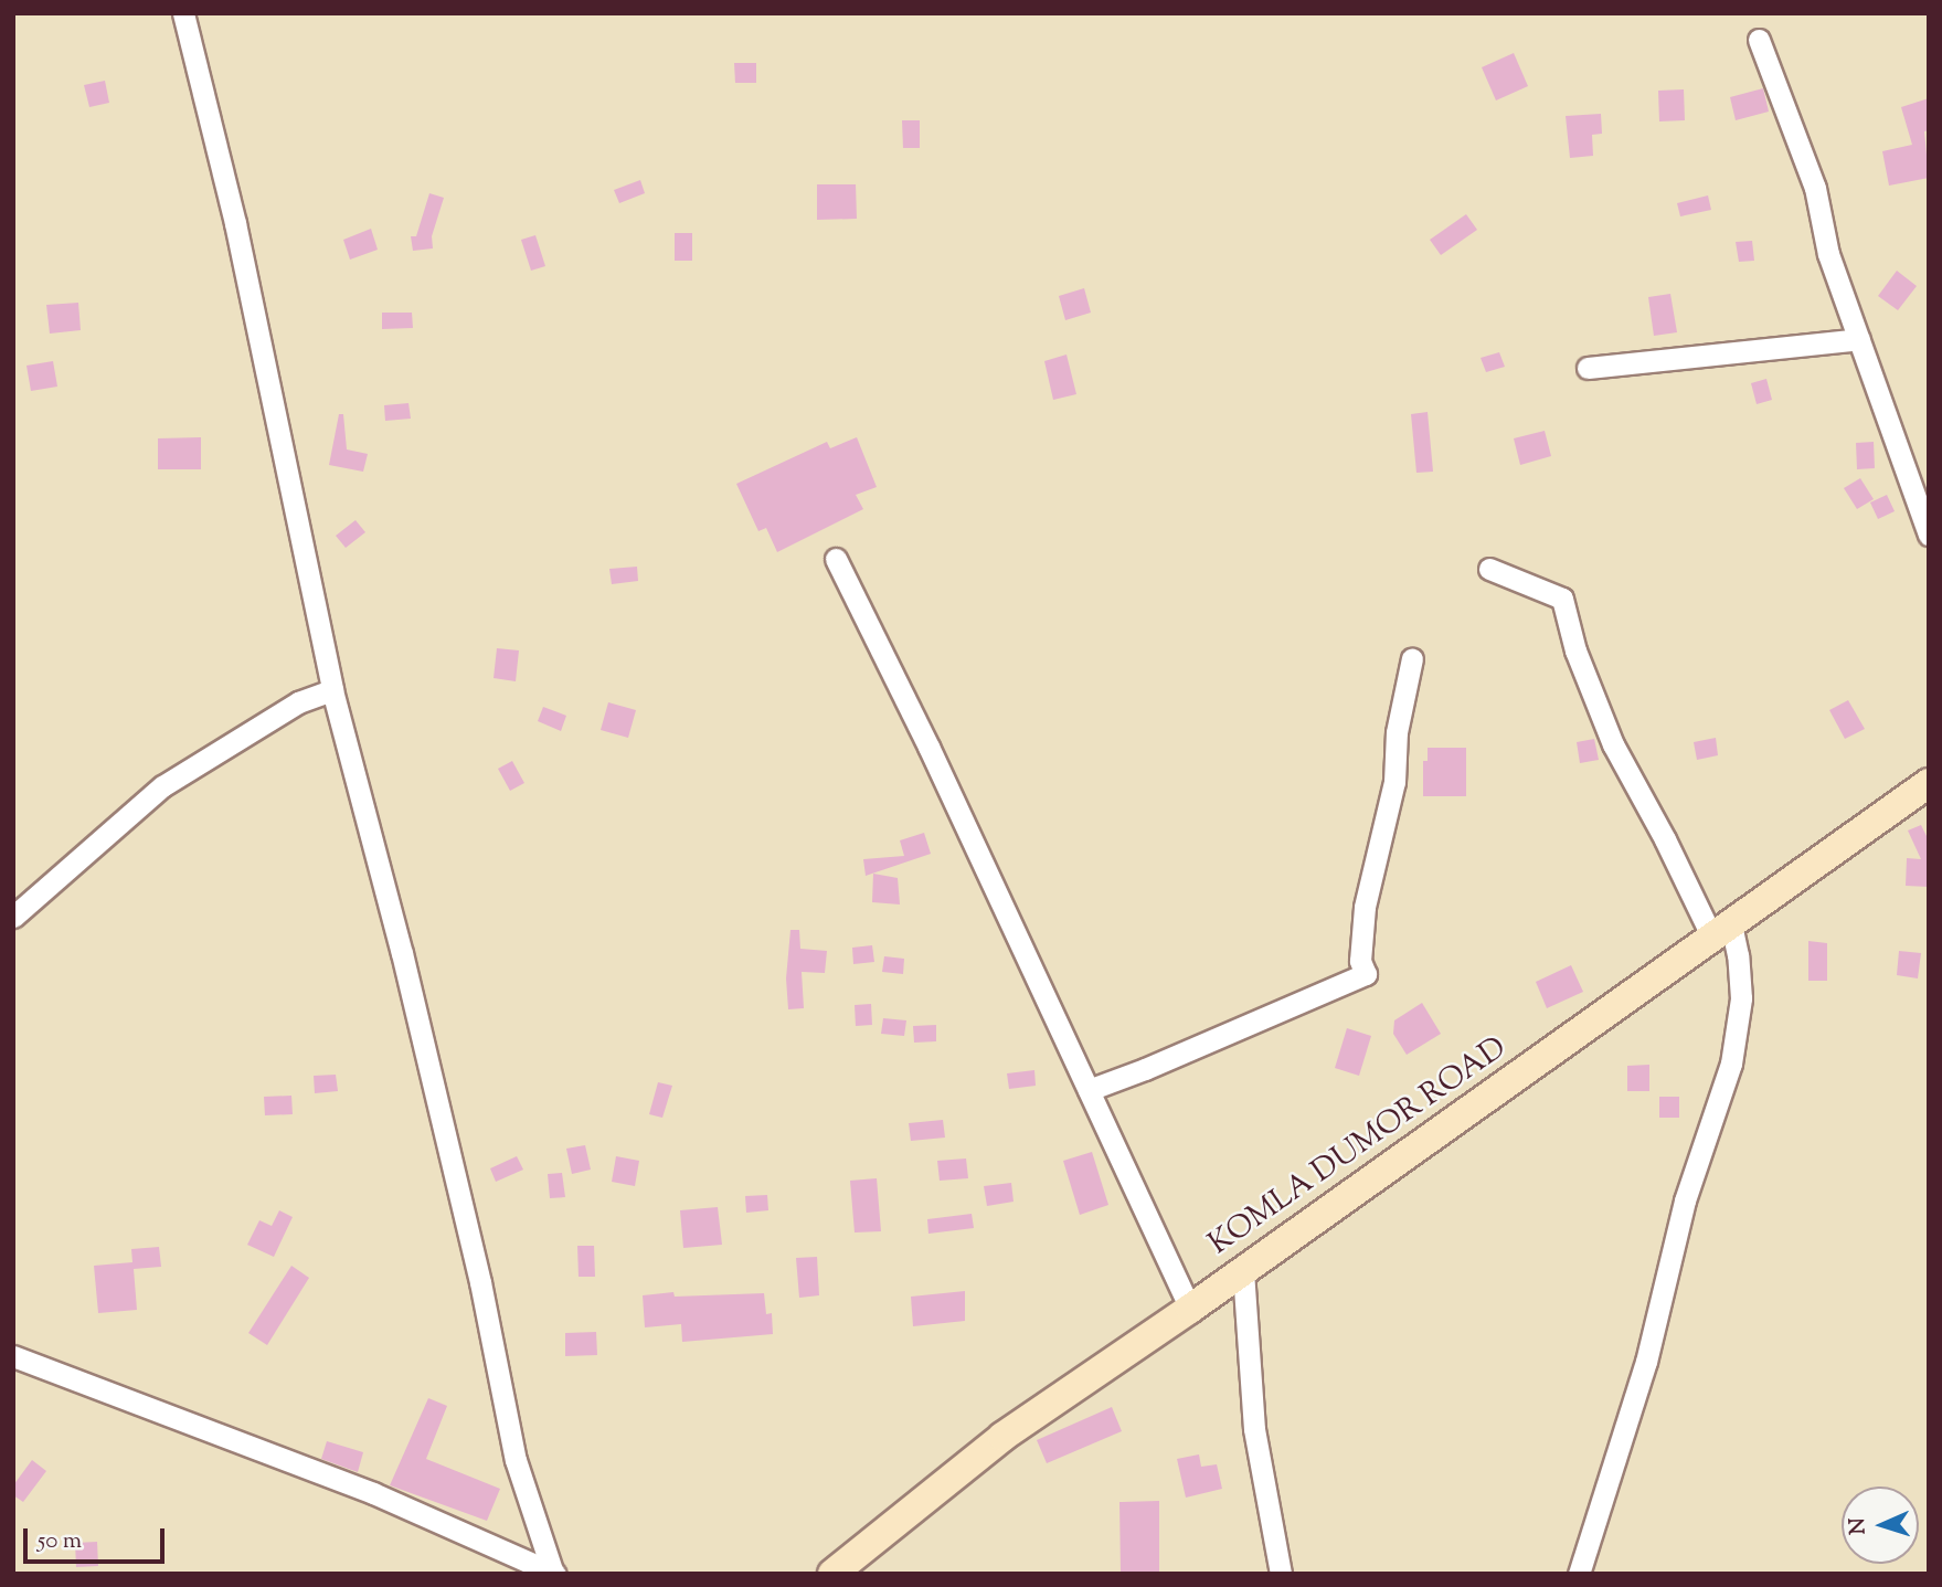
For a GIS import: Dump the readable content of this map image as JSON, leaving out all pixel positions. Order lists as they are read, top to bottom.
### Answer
{
  "streets": {
    "street": ["KOMLA DUMOR ROAD"]
  },
  "scale_bar": "50 m",
  "north": "left"
}
